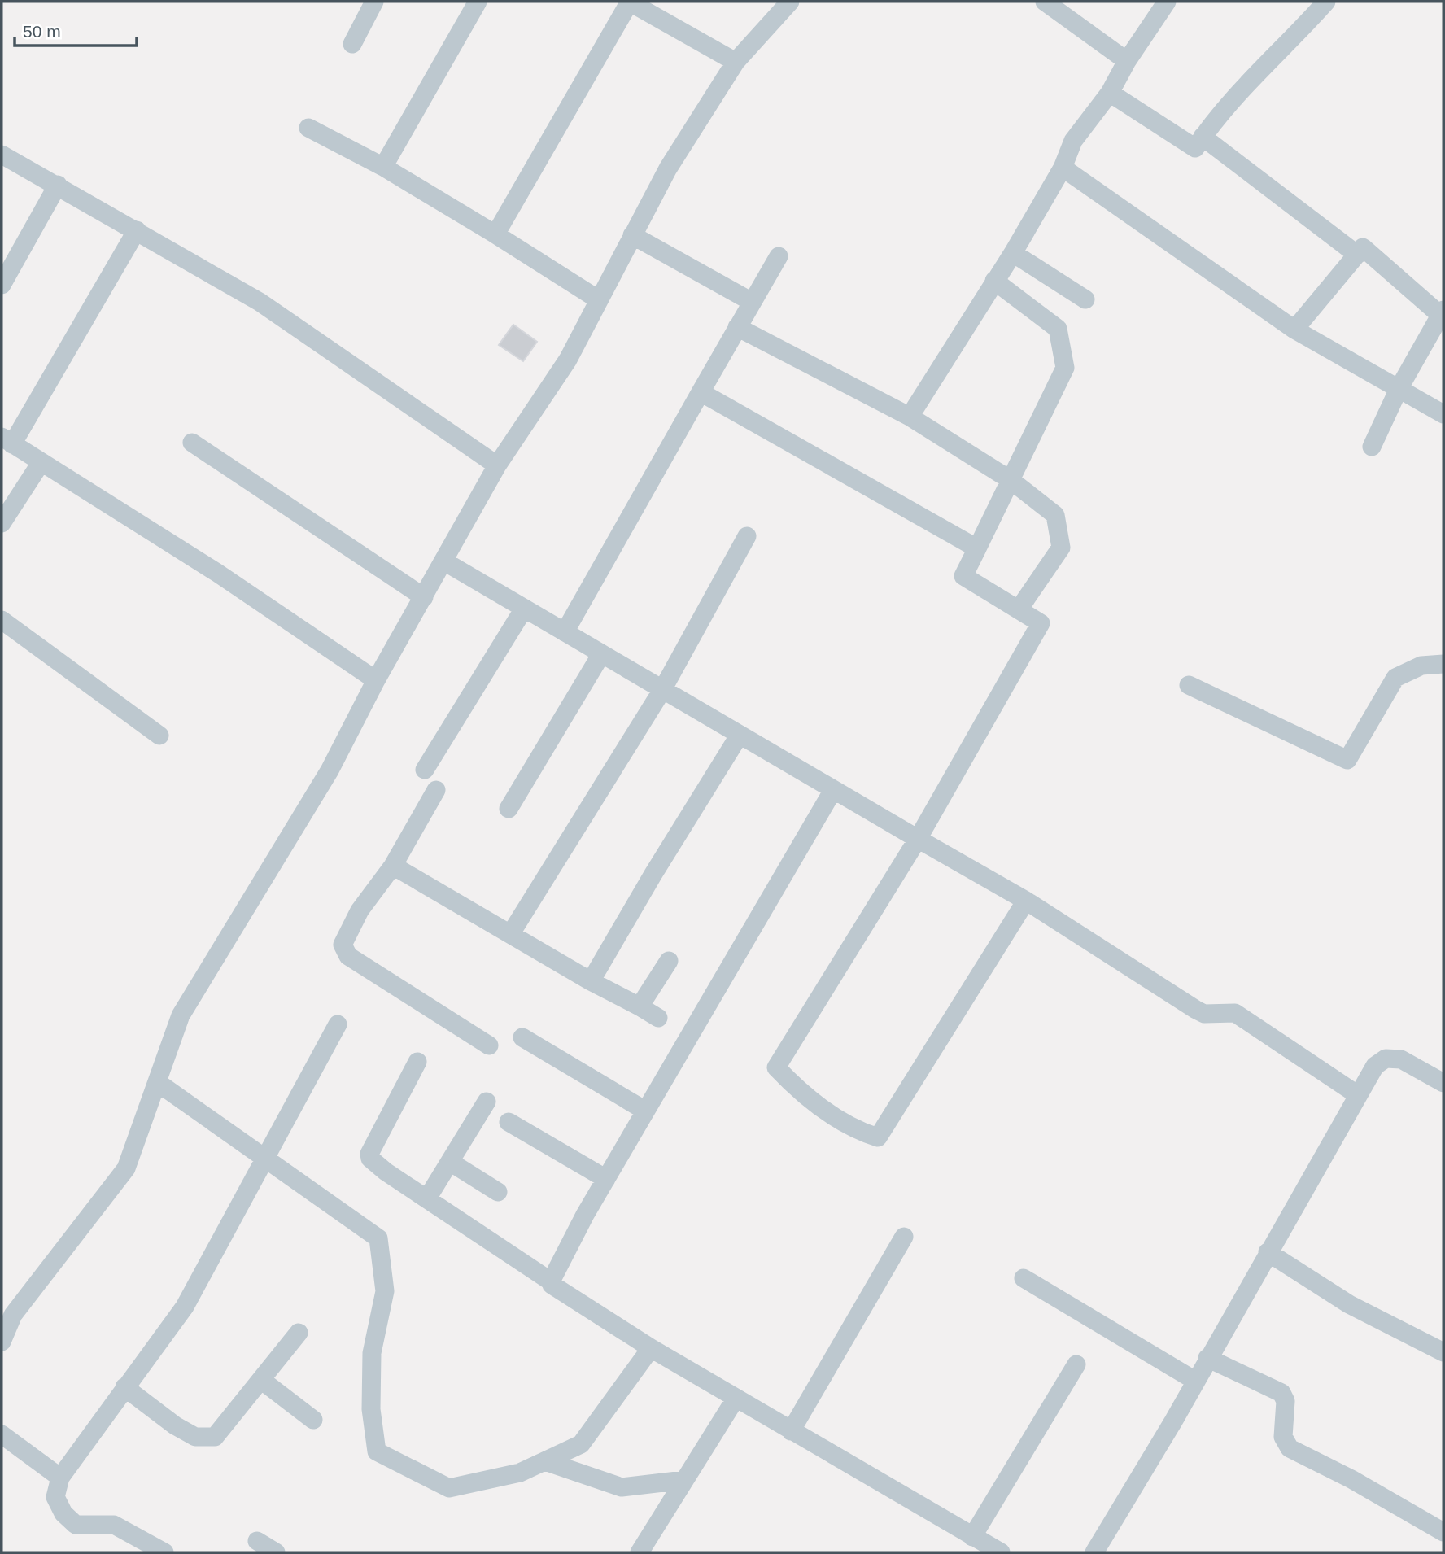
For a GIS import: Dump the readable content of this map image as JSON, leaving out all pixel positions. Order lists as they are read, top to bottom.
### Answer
{
  "scale_bar": "50 m"
}
